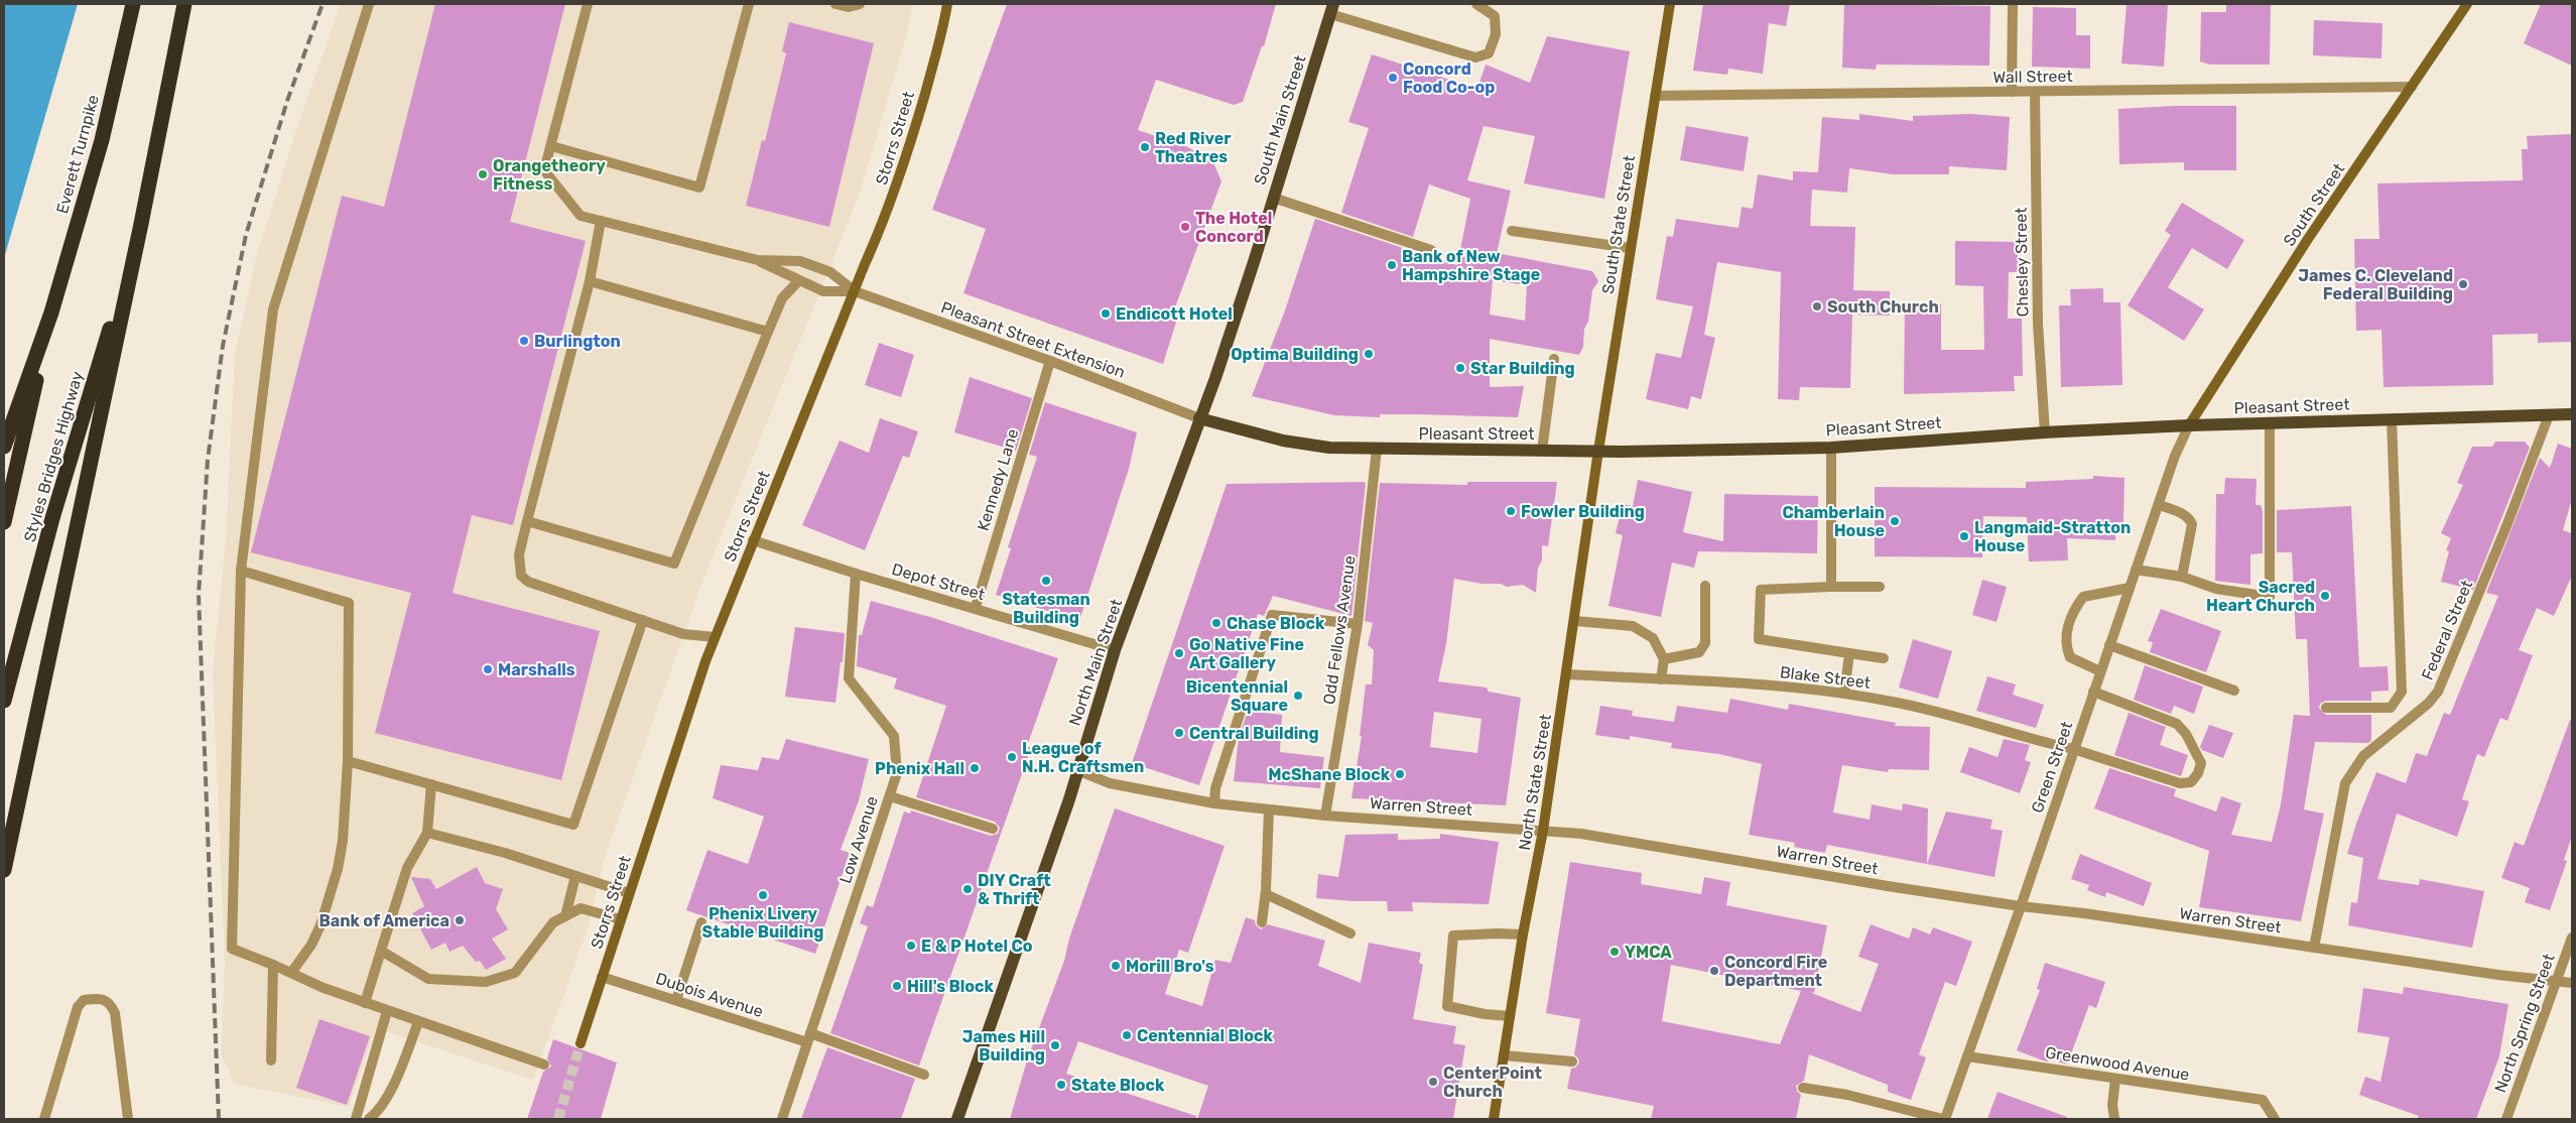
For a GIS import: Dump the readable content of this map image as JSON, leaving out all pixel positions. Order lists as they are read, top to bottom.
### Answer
{
  "streets": {
    "highway": ["Everett Turnpike", "Styles Bridges Highway"],
    "main road": ["South Main Street", "Pleasant Street", "North Main Street"],
    "street": [
      "Wall Street",
      "Storrs Street",
      "South Street",
      "South State Street",
      "Chesley Street",
      "Pleasant Street Extension",
      "Kennedy Lane",
      "Depot Street",
      "Odd Fellows Avenue",
      "Federal Street",
      "Blake Street",
      "Green Street",
      "North State Street",
      "Warren Street",
      "Low Avenue",
      "Dubois Avenue",
      "North Spring Street",
      "Greenwood Avenue"
    ]
  },
  "crossings": [
    ["Wall Street", "South Street"],
    ["Wall Street", "South State Street"],
    ["Wall Street", "Chesley Street"],
    ["South Main Street", "Pleasant Street Extension"],
    ["South Main Street", "Pleasant Street"],
    ["South Main Street", "North Main Street"],
    ["Storrs Street", "Pleasant Street Extension"],
    ["Storrs Street", "Depot Street"],
    ["Storrs Street", "Dubois Avenue"],
    ["Everett Turnpike", "Styles Bridges Highway"],
    ["South Street", "Pleasant Street"],
    ["South Street", "Green Street"],
    ["South State Street", "Pleasant Street"],
    ["South State Street", "North State Street"],
    ["Chesley Street", "Pleasant Street"],
    ["Pleasant Street Extension", "Pleasant Street"],
    ["Pleasant Street Extension", "Kennedy Lane"],
    ["Pleasant Street Extension", "North Main Street"],
    ["Pleasant Street", "Odd Fellows Avenue"],
    ["Pleasant Street", "Federal Street"],
    ["Pleasant Street", "North Main Street"],
    ["Pleasant Street", "Green Street"],
    ["Pleasant Street", "North State Street"],
    ["Kennedy Lane", "Depot Street"],
    ["Depot Street", "North Main Street"],
    ["Depot Street", "Low Avenue"],
    ["Odd Fellows Avenue", "Warren Street"],
    ["Federal Street", "Warren Street"],
    ["North Main Street", "Warren Street"],
    ["Blake Street", "Green Street"],
    ["Blake Street", "North State Street"],
    ["Green Street", "Warren Street"],
    ["Green Street", "Greenwood Avenue"],
    ["North State Street", "Warren Street"],
    ["Warren Street", "North Spring Street"],
    ["Low Avenue", "Dubois Avenue"]
  ],
  "places": [
    "Concord Food Co-op",
    "Red River Theatres",
    "Orangetheory Fitness",
    "The Hotel Concord",
    "Bank of New Hampshire Stage",
    "James C. Cleveland Federal Building",
    "South Church",
    "Endicott Hotel",
    "Burlington",
    "Optima Building",
    "Star Building",
    "Fowler Building",
    "Chamberlain House",
    "Langmaid-Stratton House",
    "Statesman Building",
    "Sacred Heart Church",
    "Chase Block",
    "Go Native Fine Art Gallery",
    "Marshalls",
    "Bicentennial Square",
    "Central Building",
    "League of N.H. Craftsmen",
    "Phenix Hall",
    "McShane Block",
    "DIY Craft & Thrift",
    "Phenix Livery Stable Building",
    "Bank of America",
    "E & P Hotel Co",
    "YMCA",
    "Morill Bro's",
    "Concord Fire Department",
    "Hill's Block",
    "Centennial Block",
    "James Hill Building",
    "CenterPoint Church",
    "State Block"
  ]
}
